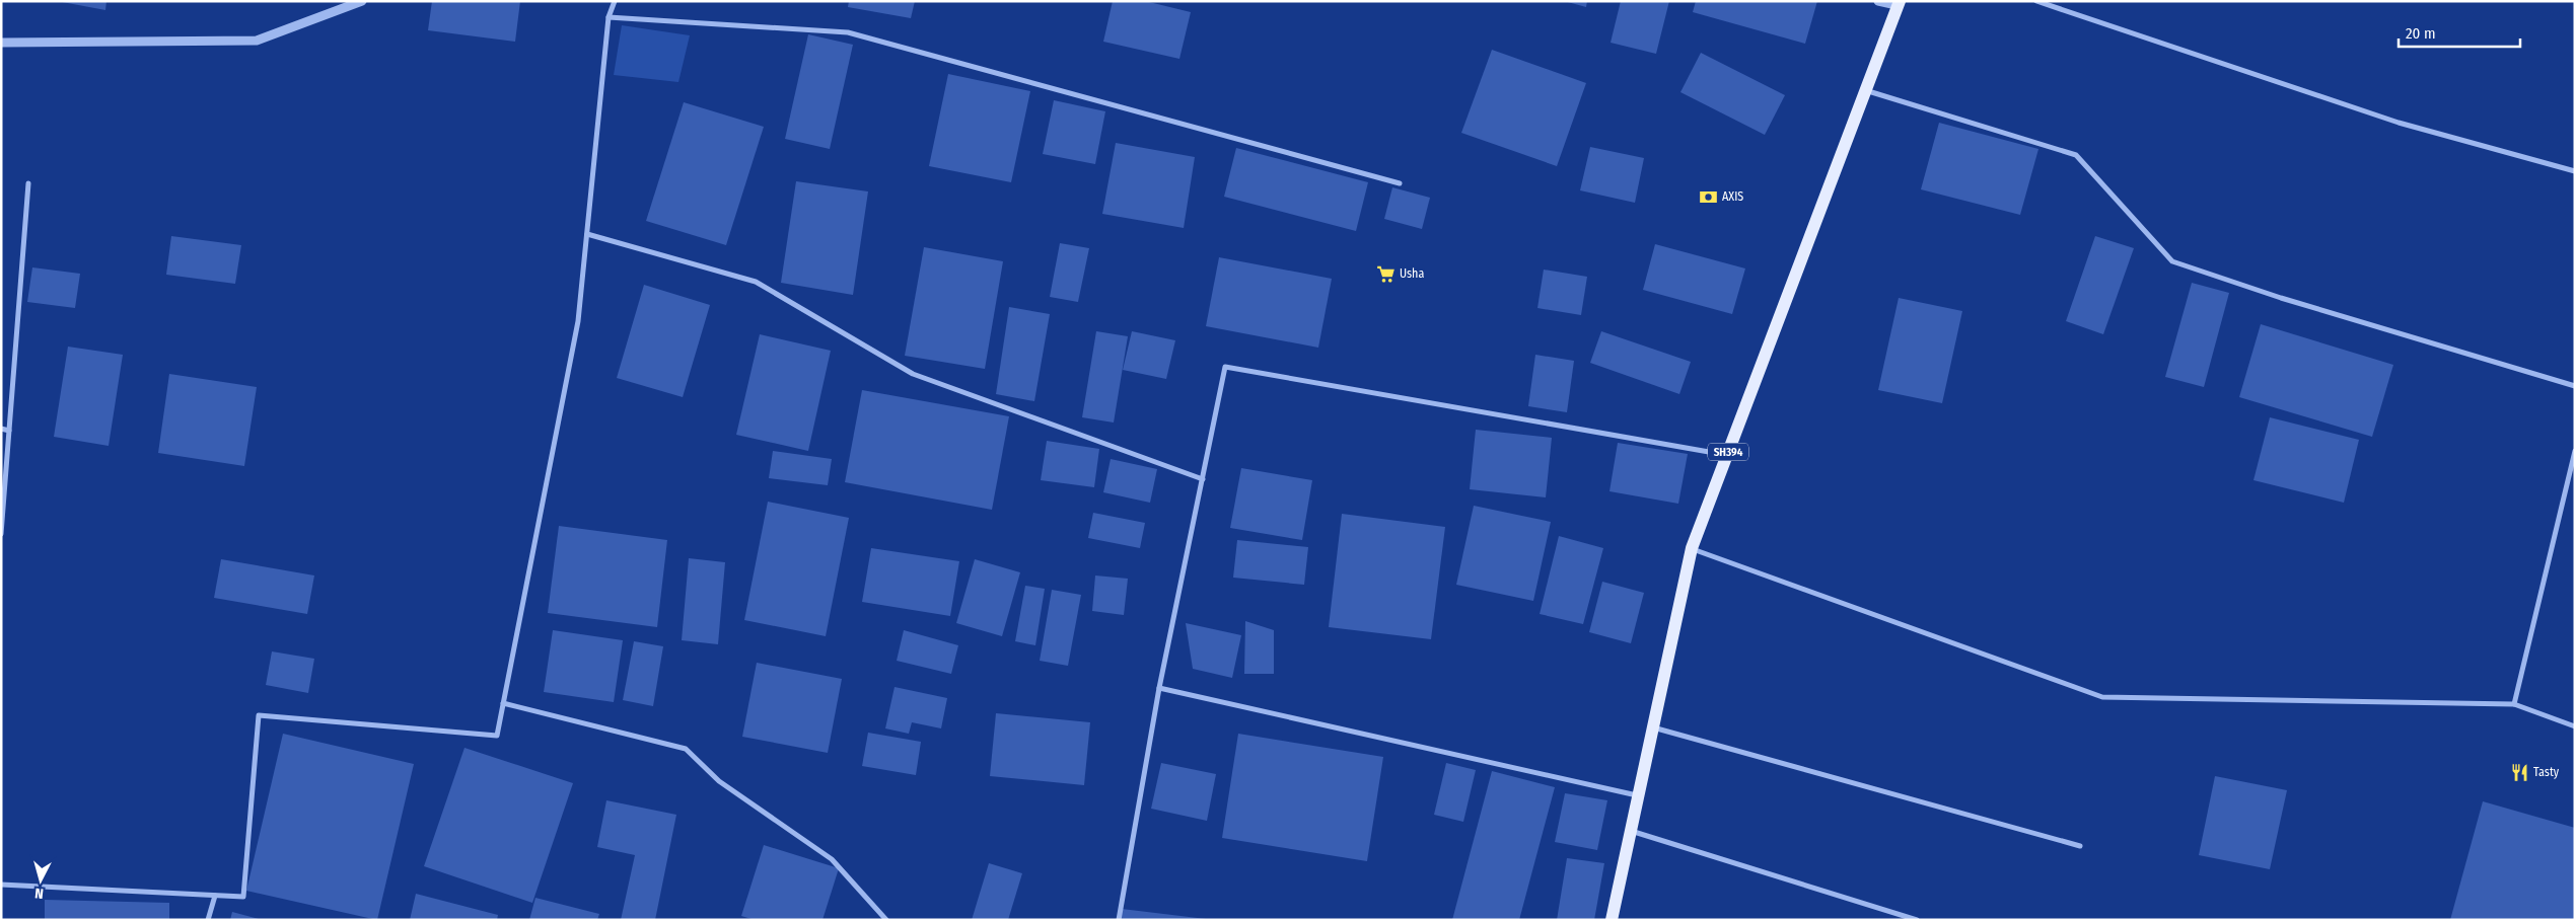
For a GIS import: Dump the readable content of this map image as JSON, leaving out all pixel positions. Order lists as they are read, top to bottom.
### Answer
{
  "streets": {
    "main road": ["SH394"]
  },
  "places": {
    "bank": ["AXIS"],
    "supermarket": ["Usha"],
    "restaurant": ["Tasty"]
  },
  "scale_bar": "20 m",
  "north": "bottom"
}
